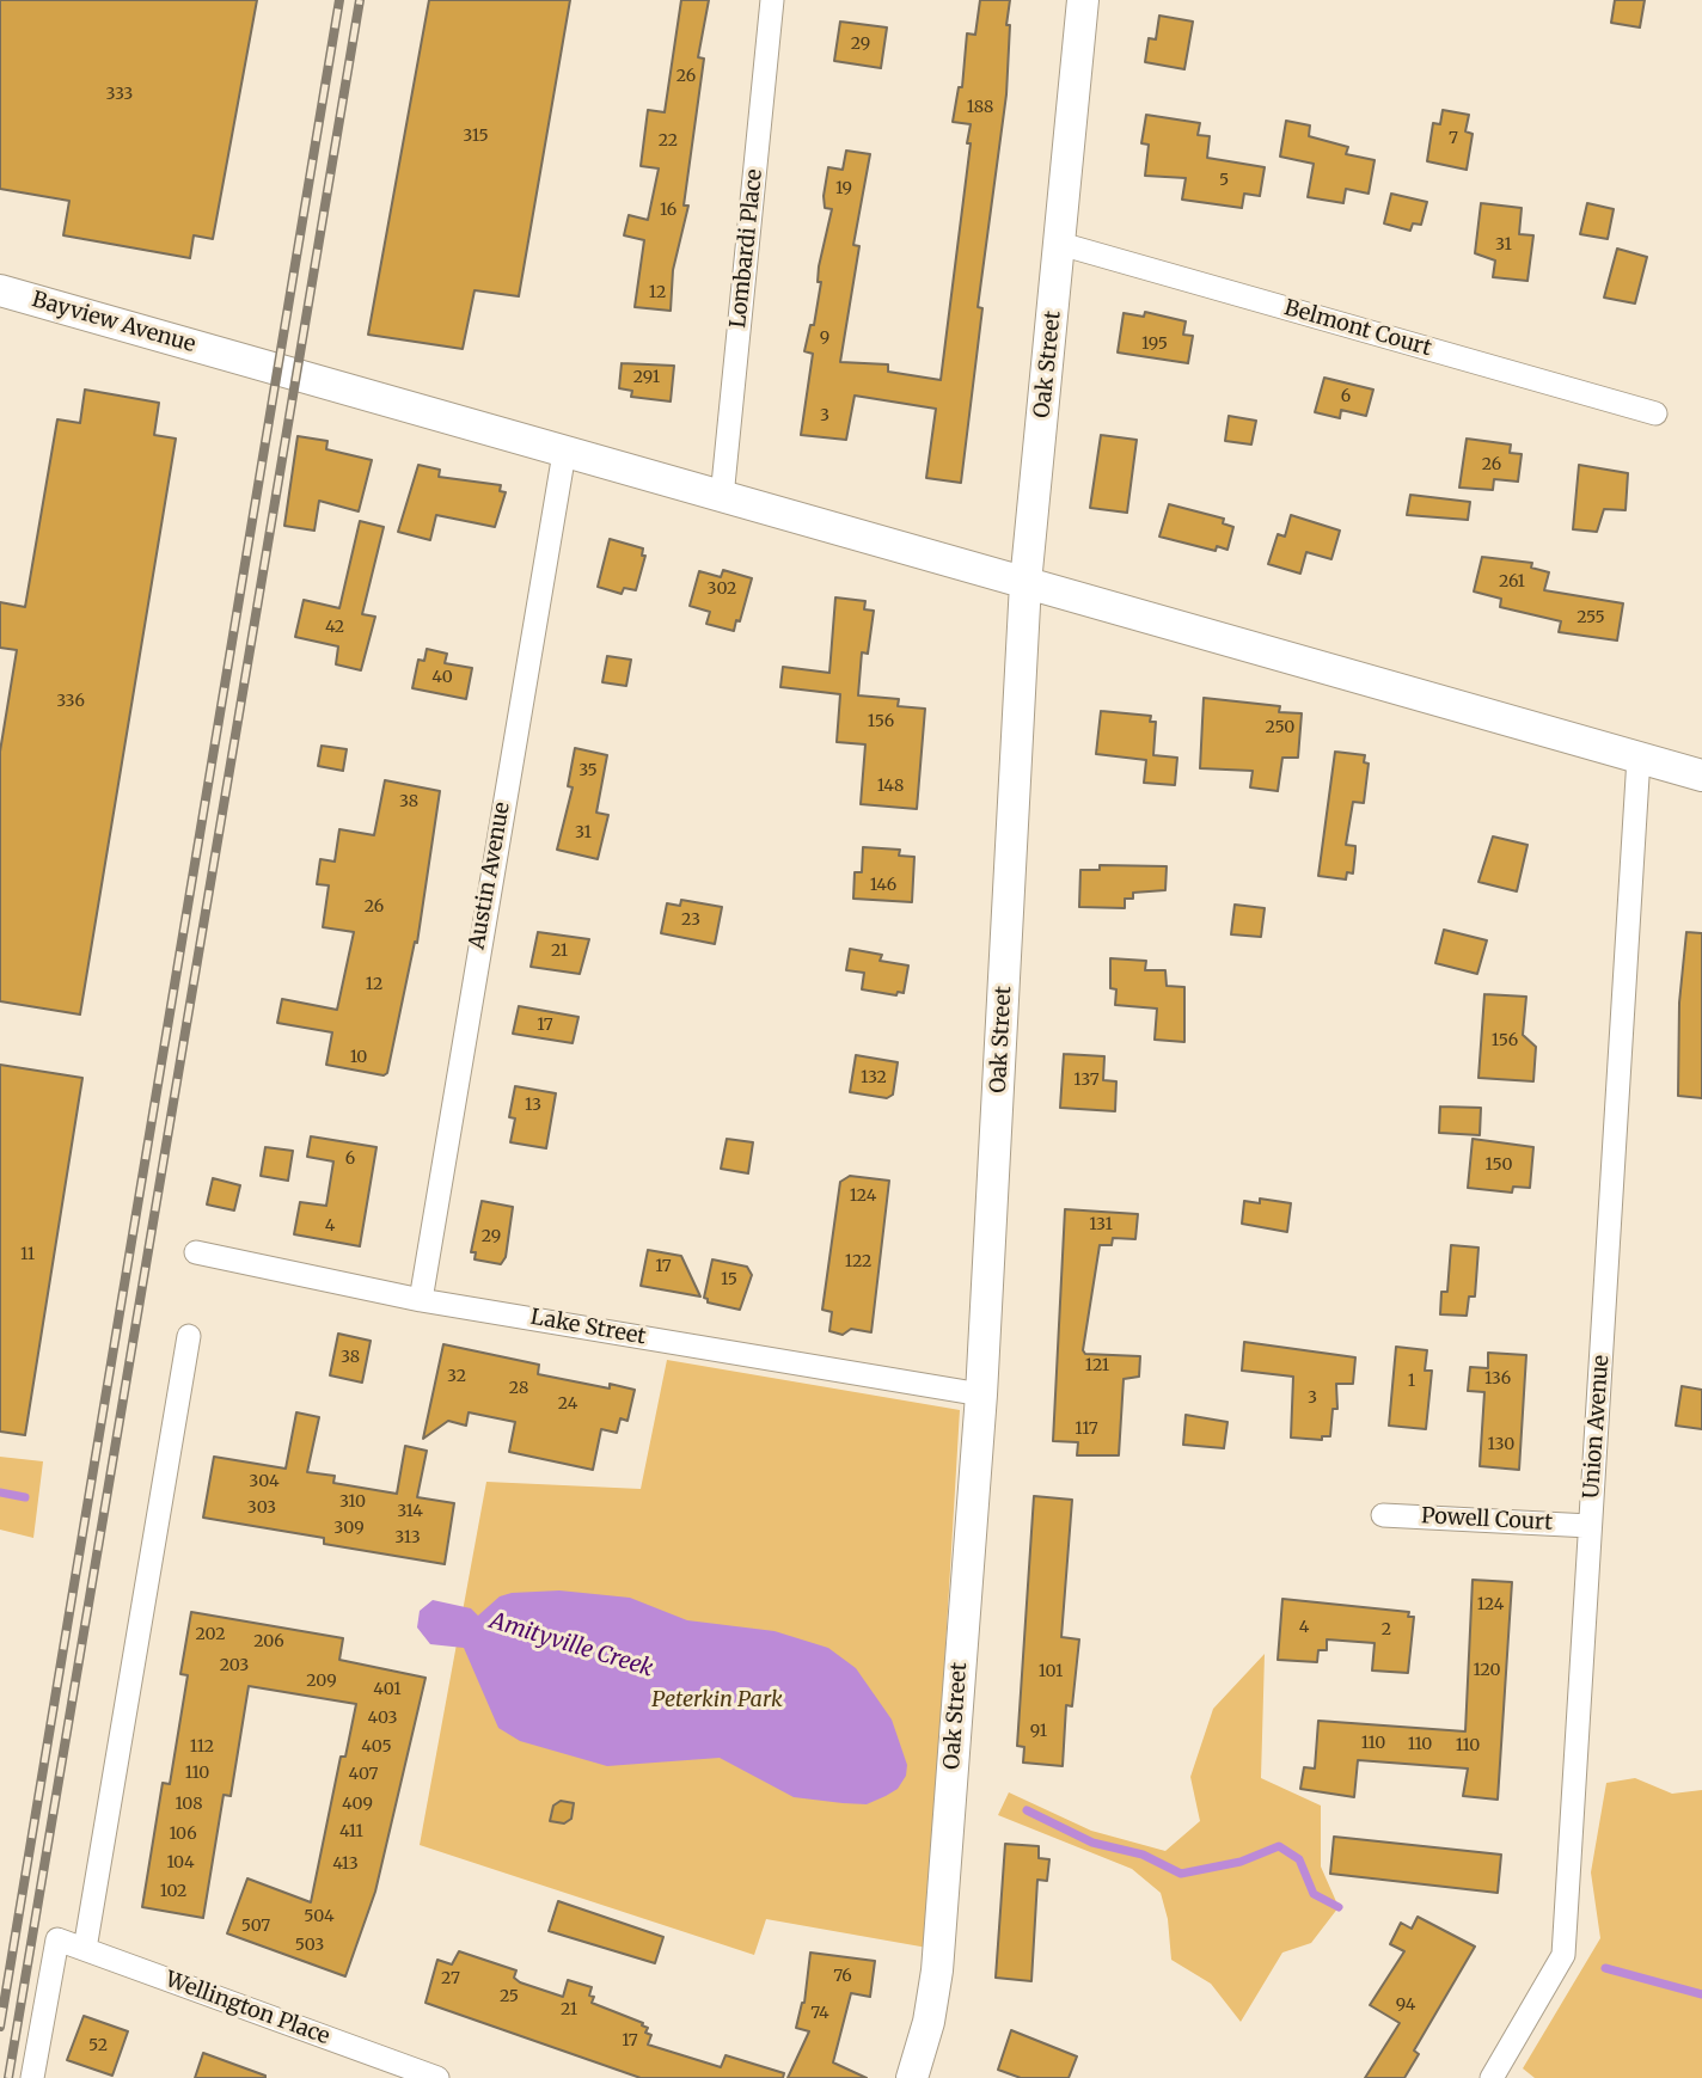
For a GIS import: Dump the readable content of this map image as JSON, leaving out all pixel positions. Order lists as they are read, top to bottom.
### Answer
{
  "streets": {
    "main road": ["Bayview Avenue", "Oak Street"],
    "street": [
      "Lombardi Place",
      "Belmont Court",
      "Austin Avenue",
      "Lake Street",
      "Union Avenue",
      "Powell Court",
      "Wellington Place"
    ]
  },
  "crossings": [
    ["Lombardi Place", "Bayview Avenue"],
    ["Bayview Avenue", "Oak Street"],
    ["Bayview Avenue", "Austin Avenue"],
    ["Bayview Avenue", "Union Avenue"],
    ["Belmont Court", "Oak Street"],
    ["Oak Street", "Lake Street"],
    ["Austin Avenue", "Lake Street"],
    ["Union Avenue", "Powell Court"]
  ],
  "water": ["Amityville Creek"],
  "parks": ["Peterkin Park"],
  "house_numbers": [
    "29",
    "26",
    "333",
    "188",
    "315",
    "7",
    "22",
    "5",
    "19",
    "16",
    "31",
    "12",
    "9",
    "195",
    "291",
    "6",
    "3",
    "26",
    "261",
    "302",
    "255",
    "42",
    "40",
    "336",
    "156",
    "250",
    "35",
    "148",
    "38",
    "31",
    "146",
    "26",
    "23",
    "21",
    "12",
    "17",
    "156",
    "10",
    "132",
    "137",
    "13",
    "6",
    "150",
    "124",
    "131",
    "4",
    "29",
    "11",
    "122",
    "17",
    "15",
    "38",
    "121",
    "32",
    "136",
    "1",
    "28",
    "3",
    "24",
    "117",
    "130",
    "304",
    "310",
    "303",
    "314",
    "309",
    "313",
    "124",
    "4",
    "2",
    "202",
    "206",
    "203",
    "120",
    "101",
    "209",
    "401",
    "403",
    "91",
    "110",
    "110",
    "110",
    "112",
    "405",
    "110",
    "407",
    "108",
    "409",
    "411",
    "106",
    "104",
    "413",
    "102",
    "504",
    "507",
    "503",
    "76",
    "27",
    "25",
    "94",
    "21",
    "74",
    "17",
    "52"
  ]
}
